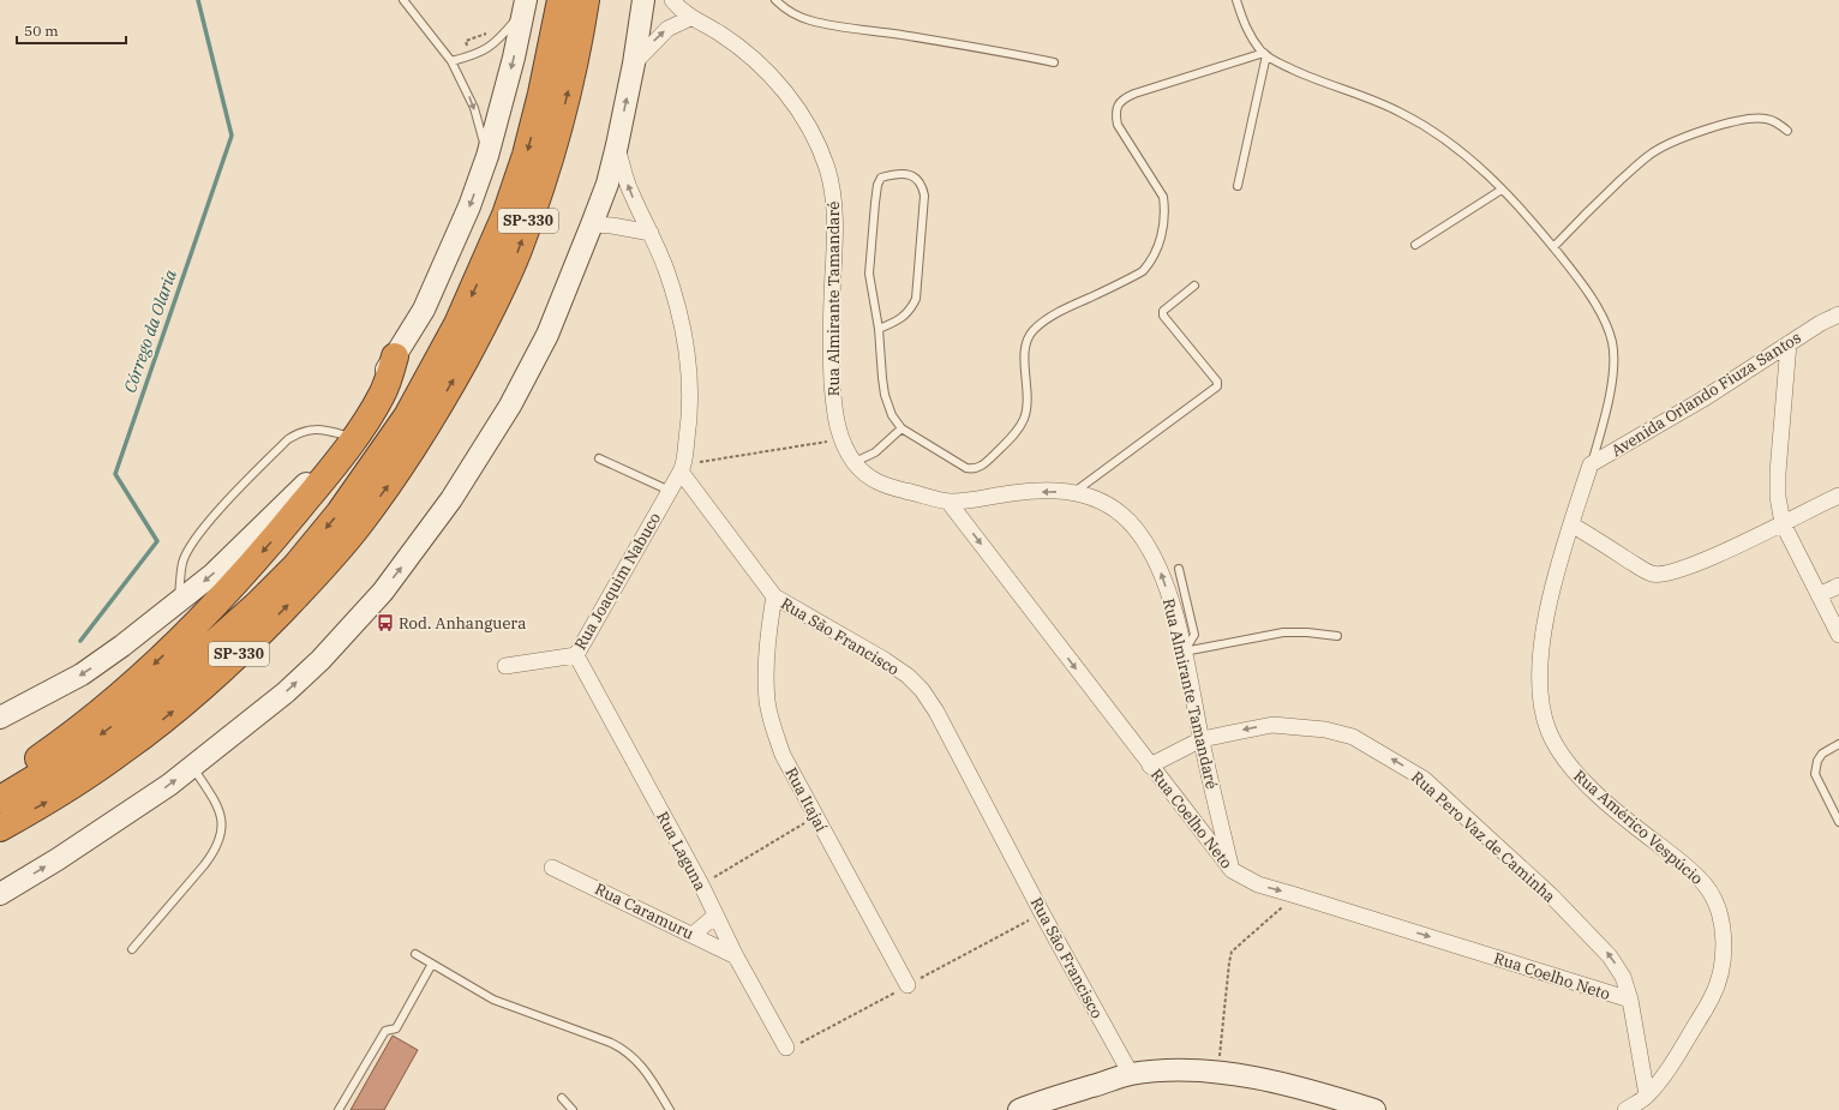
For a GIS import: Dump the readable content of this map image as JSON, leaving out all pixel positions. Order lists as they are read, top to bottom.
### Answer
{
  "streets": {
    "highway": ["SP-330"],
    "street": [
      "Rua Almirante Tamandaré",
      "Avenida Orlando Fiuza Santos",
      "Rua Joaquim Nabuco",
      "Rua São Francisco",
      "Rua Itajaí",
      "Rua Coelho Neto",
      "Rua Américo Vespúcio",
      "Rua Pero Vaz de Caminha",
      "Rua Laguna",
      "Rua Caramuru"
    ]
  },
  "crossings": [
    ["Rua Almirante Tamandaré", "Rua Coelho Neto"],
    ["Rua Almirante Tamandaré", "Rua Pero Vaz de Caminha"],
    ["Avenida Orlando Fiuza Santos", "Rua Américo Vespúcio"],
    ["Rua Joaquim Nabuco", "Rua São Francisco"],
    ["Rua Joaquim Nabuco", "Rua Laguna"],
    ["Rua São Francisco", "Rua Itajaí"],
    ["Rua Coelho Neto", "Rua Pero Vaz de Caminha"],
    ["Rua Américo Vespúcio", "Rua Pero Vaz de Caminha"],
    ["Rua Laguna", "Rua Caramuru"]
  ],
  "one_way": ["Rua Coelho Neto", "Rua Pero Vaz de Caminha"],
  "water": ["Córrego da Olaria"],
  "places": {
    "bus stop": ["Rod. Anhanguera"]
  },
  "scale_bar": "50 m"
}
